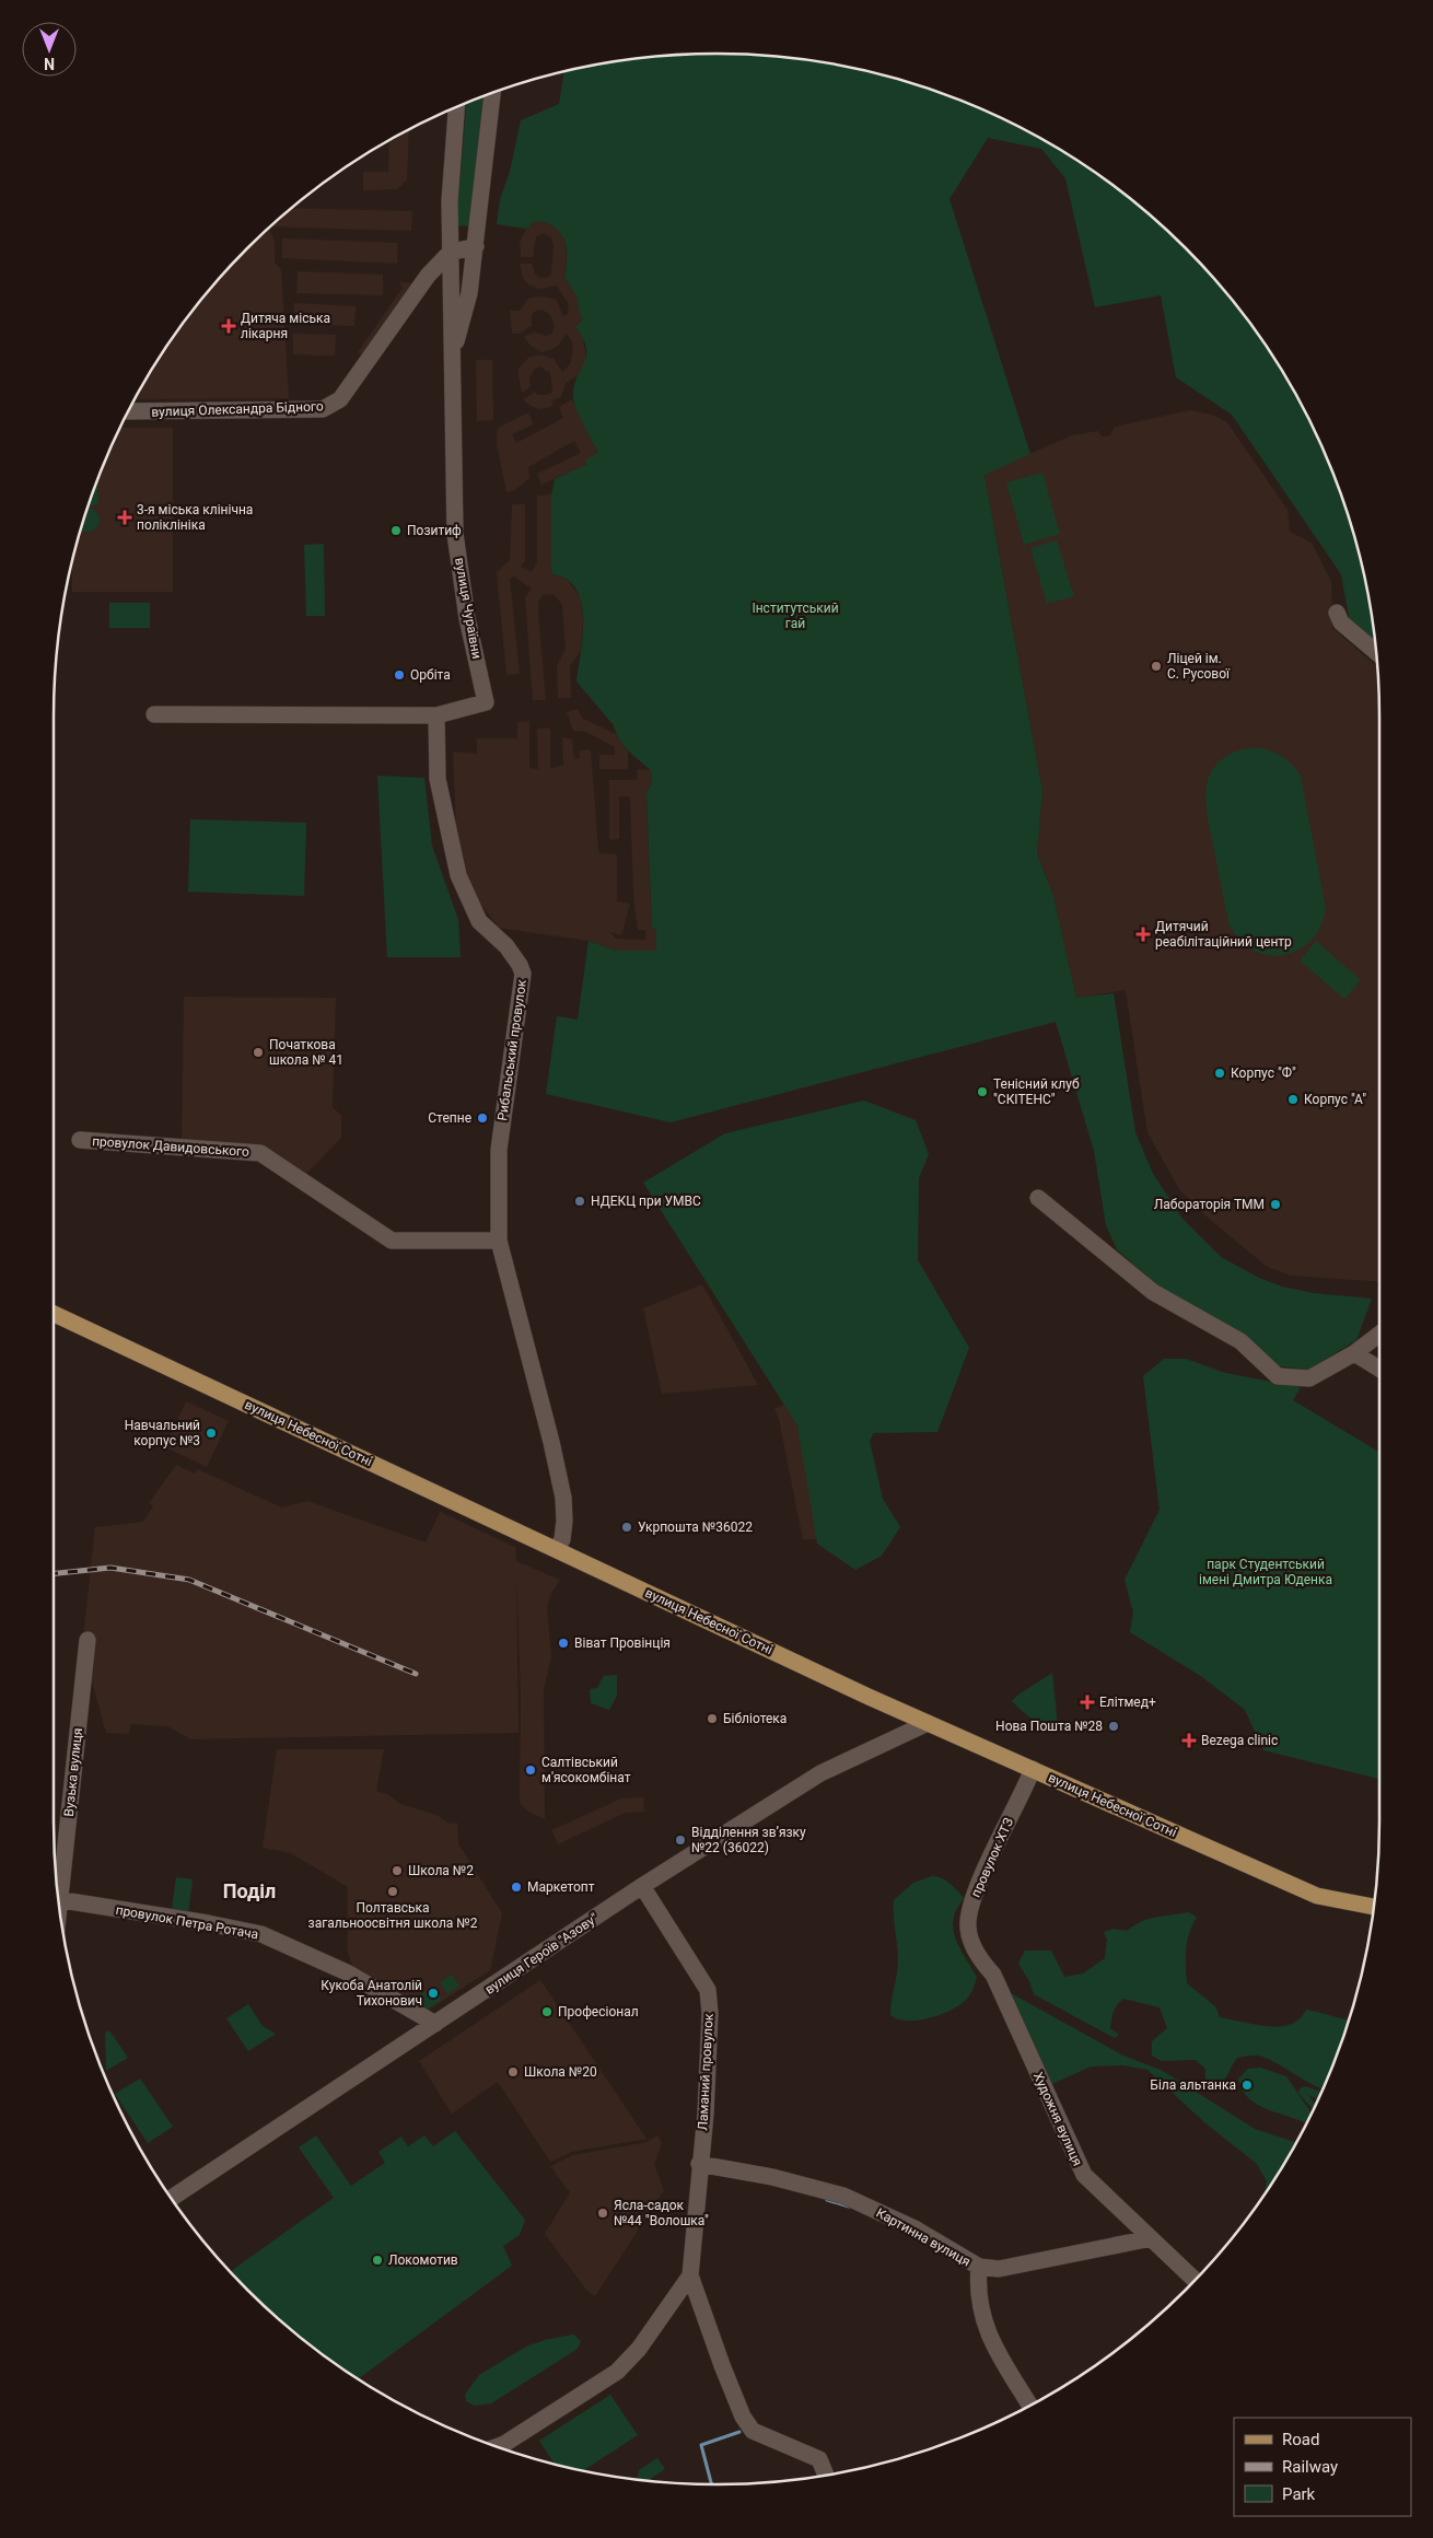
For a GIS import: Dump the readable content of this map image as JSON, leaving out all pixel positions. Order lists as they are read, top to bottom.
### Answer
{
  "streets": {
    "main road": ["вулиця Небесної Сотні"],
    "street": [
      "вулиця Олександра Бідного",
      "вулиця Чураївни",
      "Рибальський провулок",
      "провулок Давидовського",
      "Вузька вулиця",
      "провулок ХТЗ",
      "провулок Петра Ротача",
      "вулиця Героїв \"Азову\"",
      "Ламаний провулок",
      "Художня вулиця",
      "Картинна вулиця"
    ]
  },
  "crossings": [
    ["вулиця Олександра Бідного", "вулиця Чураївни"],
    ["вулиця Чураївни", "Рибальський провулок"],
    ["Рибальський провулок", "провулок Давидовського"],
    ["Рибальський провулок", "вулиця Небесної Сотні"],
    ["вулиця Небесної Сотні", "провулок ХТЗ"],
    ["вулиця Небесної Сотні", "вулиця Героїв \"Азову\""],
    ["провулок ХТЗ", "Художня вулиця"],
    ["провулок Петра Ротача", "вулиця Героїв \"Азову\""],
    ["вулиця Героїв \"Азову\"", "Ламаний провулок"],
    ["Ламаний провулок", "Картинна вулиця"],
    ["Художня вулиця", "Картинна вулиця"]
  ],
  "districts": ["Поділ"],
  "parks": ["Інститутський гай", "парк Студентський імені Дмитра Юденка"],
  "places": {
    "health": [
      "Дитяча міська лікарня",
      "3-я міська клінічна поліклініка",
      "Дитячий реабілітаційний центр",
      "Елітмед+",
      "Bezega clinic"
    ],
    "other": [
      "Позитиф",
      "Ліцей ім. С. Русової",
      "Орбіта",
      "Початкова школа № 41",
      "Корпус \"Ф\"",
      "Тенісний клуб \"СКІТЕНС\"",
      "Корпус \"А\"",
      "Степне",
      "НДЕКЦ при УМВС",
      "Лабораторія ТММ",
      "Навчальний корпус №3",
      "Укрпошта №36022",
      "Віват Провінція",
      "Бібліотека",
      "Нова Пошта №28",
      "Салтівський м'ясокомбінат",
      "Відділення зв’язку №22 (36022)",
      "Школа №2",
      "Маркетопт",
      "Полтавська загальноосвітня школа №2",
      "Кукоба Анатолій Тихонович",
      "Професіонал",
      "Школа №20",
      "Біла альтанка",
      "Ясла-садок №44 \"Волошка\"",
      "Локомотив"
    ]
  },
  "legend": ["Road", "Railway", "Park"],
  "north": "bottom"
}
